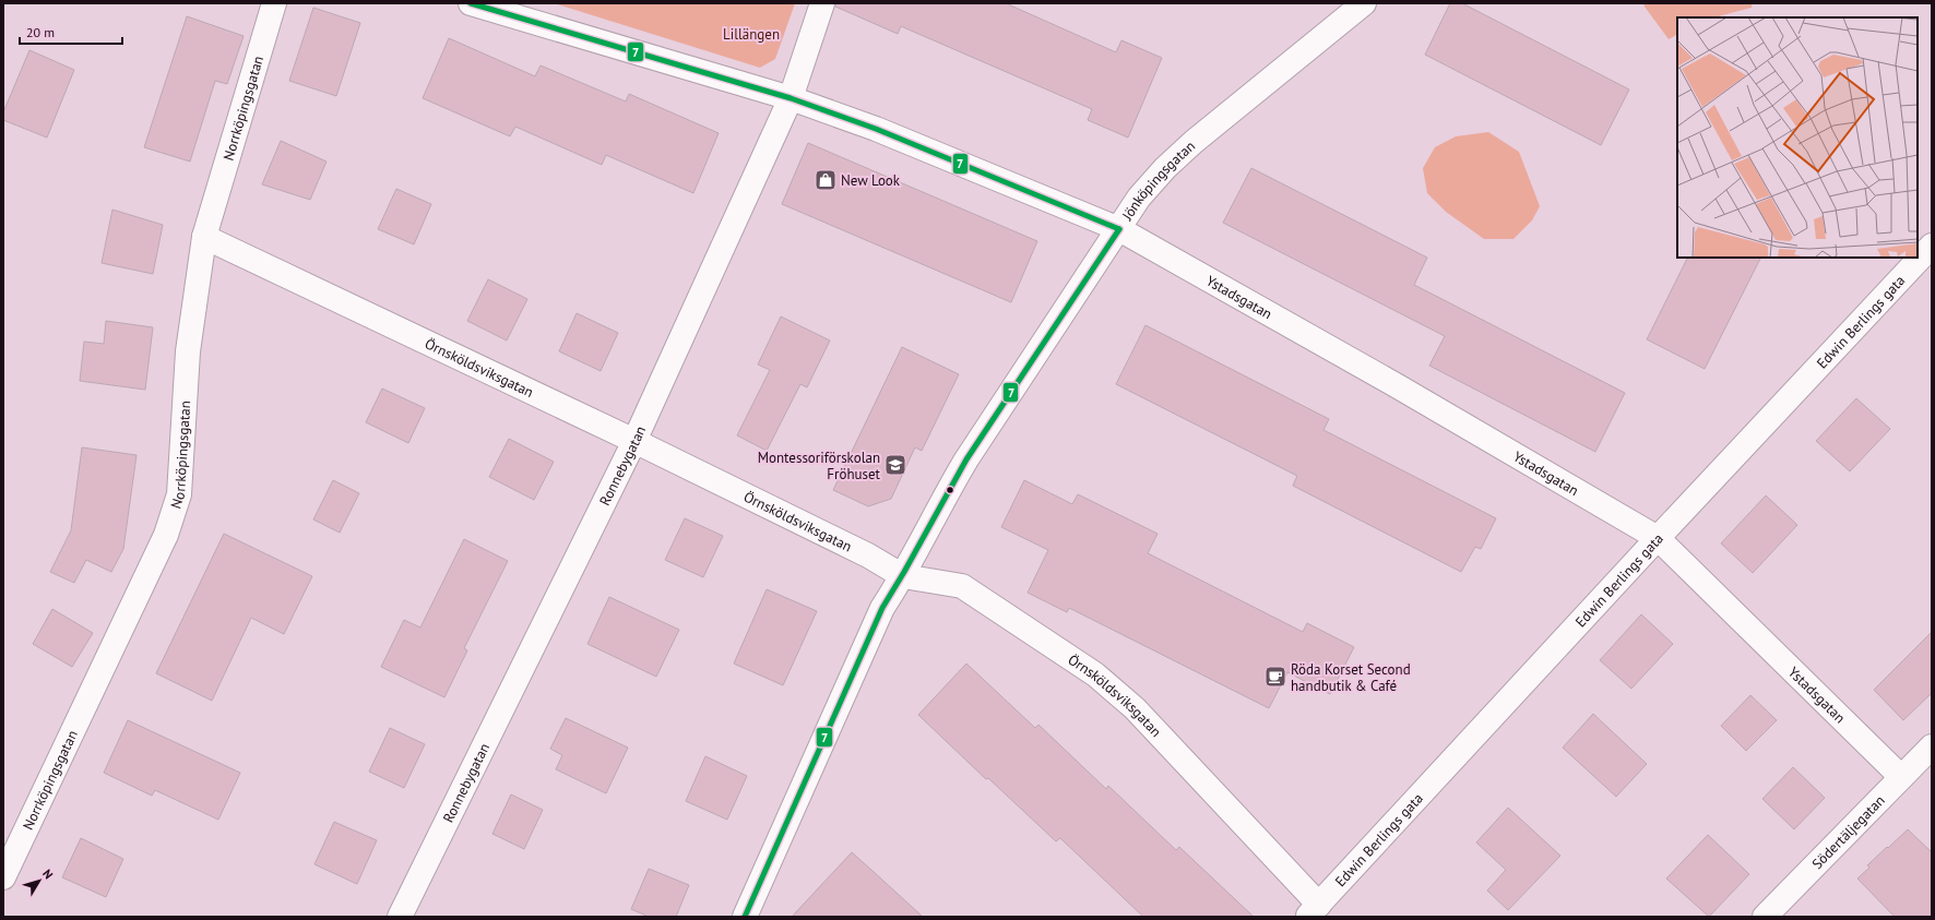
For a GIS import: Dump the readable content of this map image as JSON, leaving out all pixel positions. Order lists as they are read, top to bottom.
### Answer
{
  "streets": {
    "street": [
      "Norrköpingsgatan",
      "Jönköpingsgatan",
      "Ystadsgatan",
      "Edwin Berlings gata",
      "Örnsköldsviksgatan",
      "Ronnebygatan",
      "Södertäljegatan"
    ]
  },
  "crossings": [
    ["Norrköpingsgatan", "Örnsköldsviksgatan"],
    ["Jönköpingsgatan", "Ystadsgatan"],
    ["Jönköpingsgatan", "Örnsköldsviksgatan"],
    ["Ystadsgatan", "Edwin Berlings gata"],
    ["Ystadsgatan", "Ronnebygatan"],
    ["Ystadsgatan", "Södertäljegatan"],
    ["Edwin Berlings gata", "Örnsköldsviksgatan"],
    ["Örnsköldsviksgatan", "Ronnebygatan"]
  ],
  "parks": ["Lillängen"],
  "places": {
    "shop": ["New Look"],
    "school or university": ["Montessoriförskolan Fröhuset"],
    "cafe": ["Röda Korset Second handbutik & Café"]
  },
  "lines": ["transit line 7"],
  "scale_bar": "20 m",
  "north": "top right"
}
